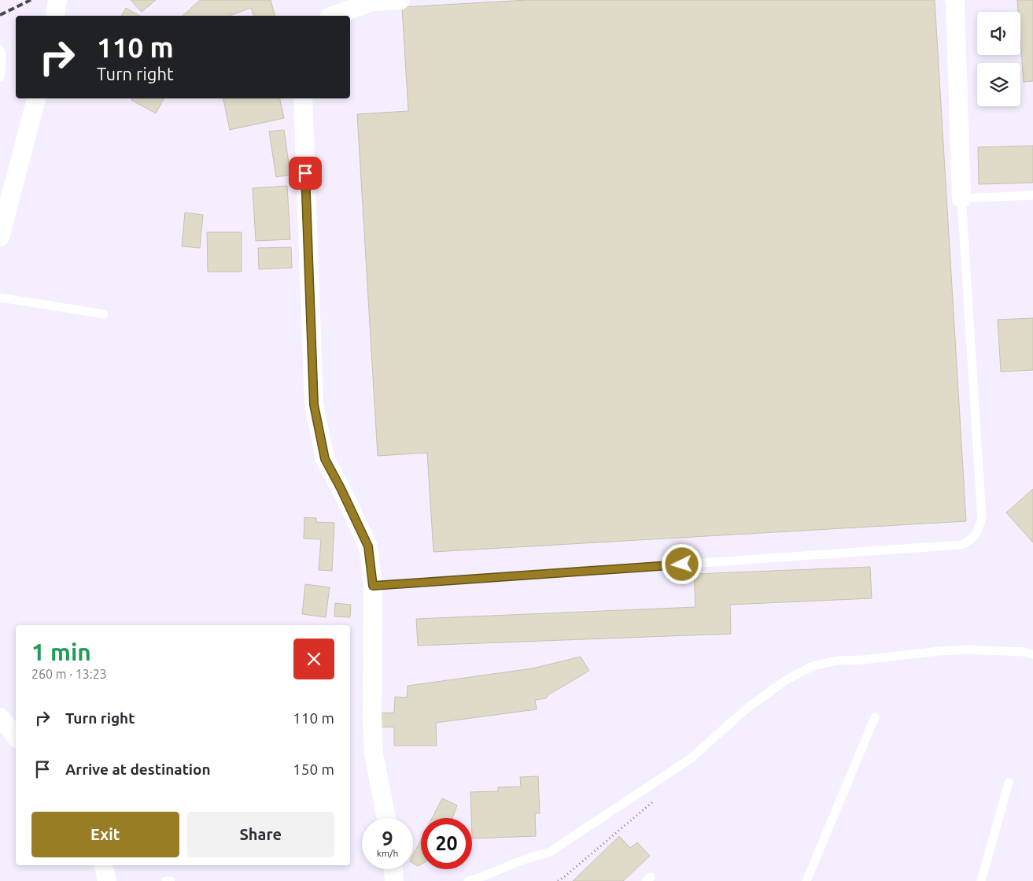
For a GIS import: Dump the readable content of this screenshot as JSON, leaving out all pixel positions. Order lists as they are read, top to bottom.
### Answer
{
  "page": {
    "turn": ["110 m", "Turn right"],
    "heading": ["1 min", "260 m · 13:23"],
    "list": [
      {
        "name": "Turn right",
        "value": "110 m"
      },
      {
        "name": "Arrive at destination",
        "value": "150 m"
      }
    ],
    "buttons": ["Exit", "Share"],
    "speed": "9 km/h",
    "limit": "20"
  }
}
